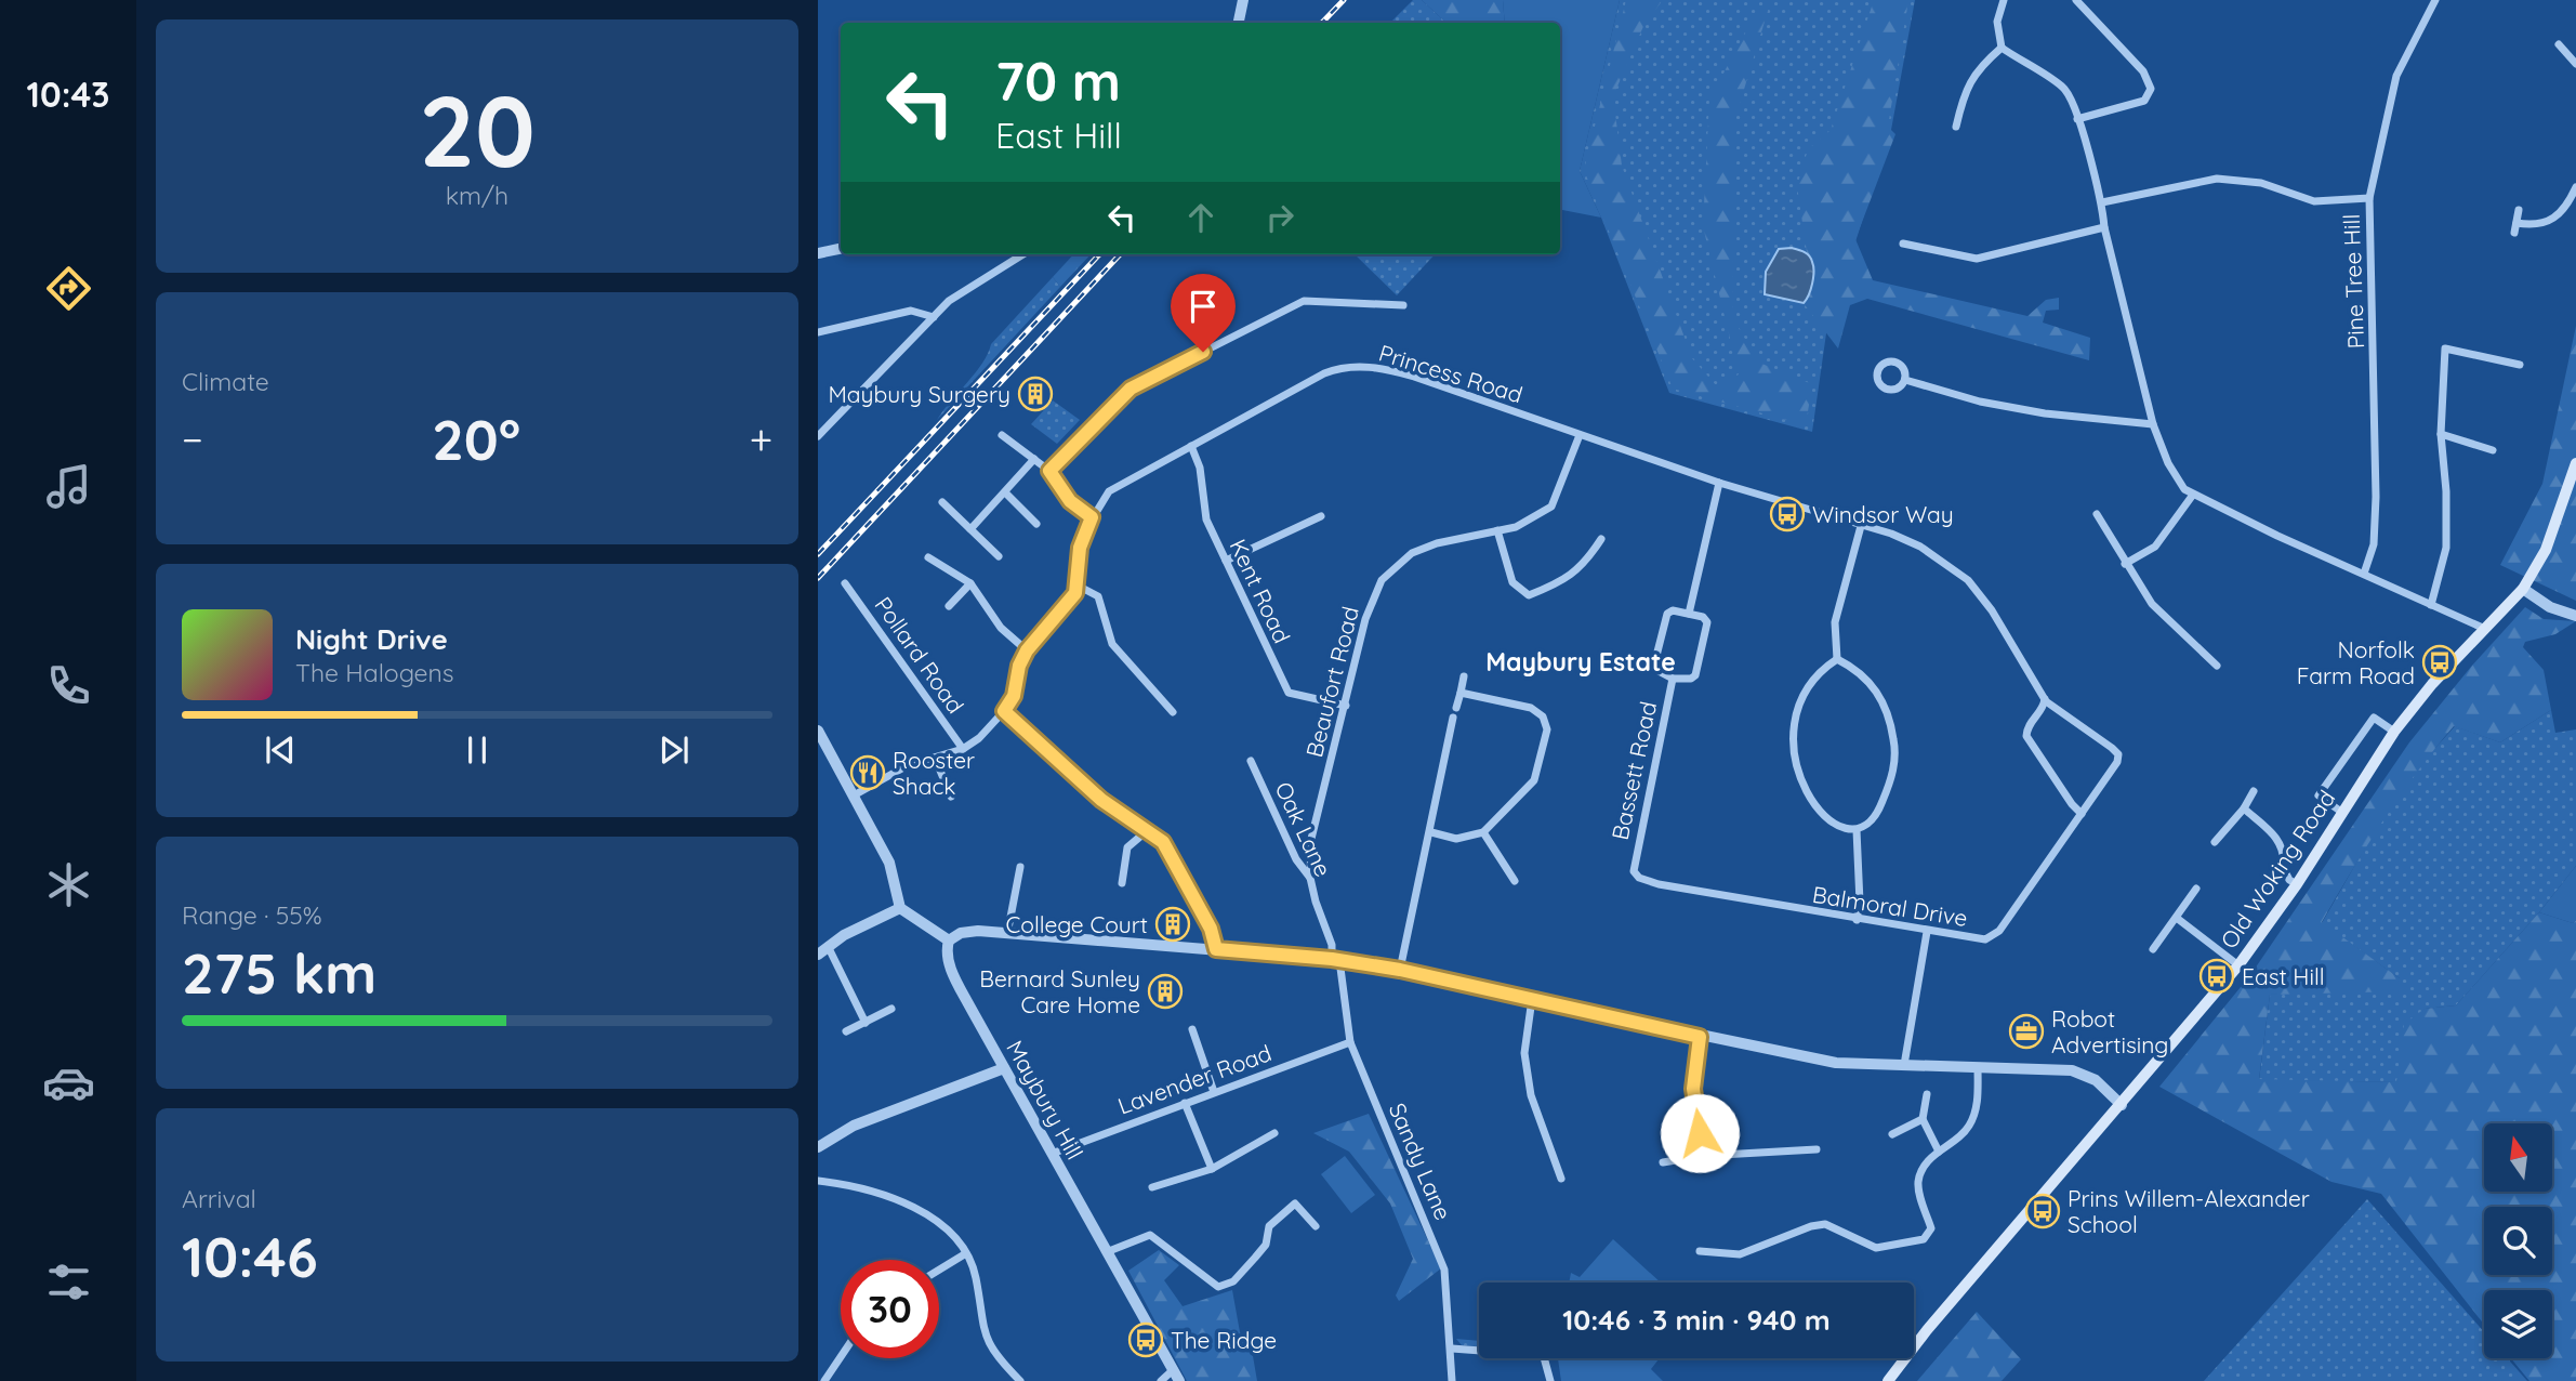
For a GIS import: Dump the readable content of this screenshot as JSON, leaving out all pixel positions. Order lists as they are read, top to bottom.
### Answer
{
  "streets": {
    "main road": ["Old Woking Road"],
    "street": [
      "Pine Tree Hill",
      "Princess Road",
      "Kent Road",
      "Pollard Road",
      "Beaufort Road",
      "Bassett Road",
      "Oak Lane",
      "Balmoral Drive",
      "Lavender Road",
      "Maybury Hill",
      "Sandy Lane"
    ]
  },
  "crossings": [
    ["Princess Road", "Kent Road"],
    ["Princess Road", "Beaufort Road"],
    ["Princess Road", "Balmoral Drive"],
    ["Kent Road", "Beaufort Road"],
    ["Beaufort Road", "Oak Lane"],
    ["Bassett Road", "Balmoral Drive"],
    ["Oak Lane", "Sandy Lane"],
    ["Lavender Road", "Maybury Hill"],
    ["Lavender Road", "Sandy Lane"]
  ],
  "districts": ["Maybury Estate"],
  "places": {
    "building": ["Maybury Surgery", "College Court", "Bernard Sunley Care Home"],
    "bus stop": [
      "Windsor Way",
      "Norfolk Farm Road",
      "East Hill",
      "Prins Willem-Alexander School",
      "The Ridge"
    ],
    "restaurant": ["Rooster Shack"],
    "office": ["Robot Advertising"]
  },
  "north": "top",
  "page": {
    "tabs": "10:43",
    "tile": [
      ["20", "km/h"],
      "Climate",
      ["Range · 55%", "275 km"],
      ["Arrival", "10:46"]
    ],
    "turn": ["70 m", "East Hill"],
    "heat": ["−", "20°", "+"],
    "song": ["Night Drive", "The Halogens"],
    "limit": "30",
    "trip": "10:46 · 3 min · 940 m"
  }
}
